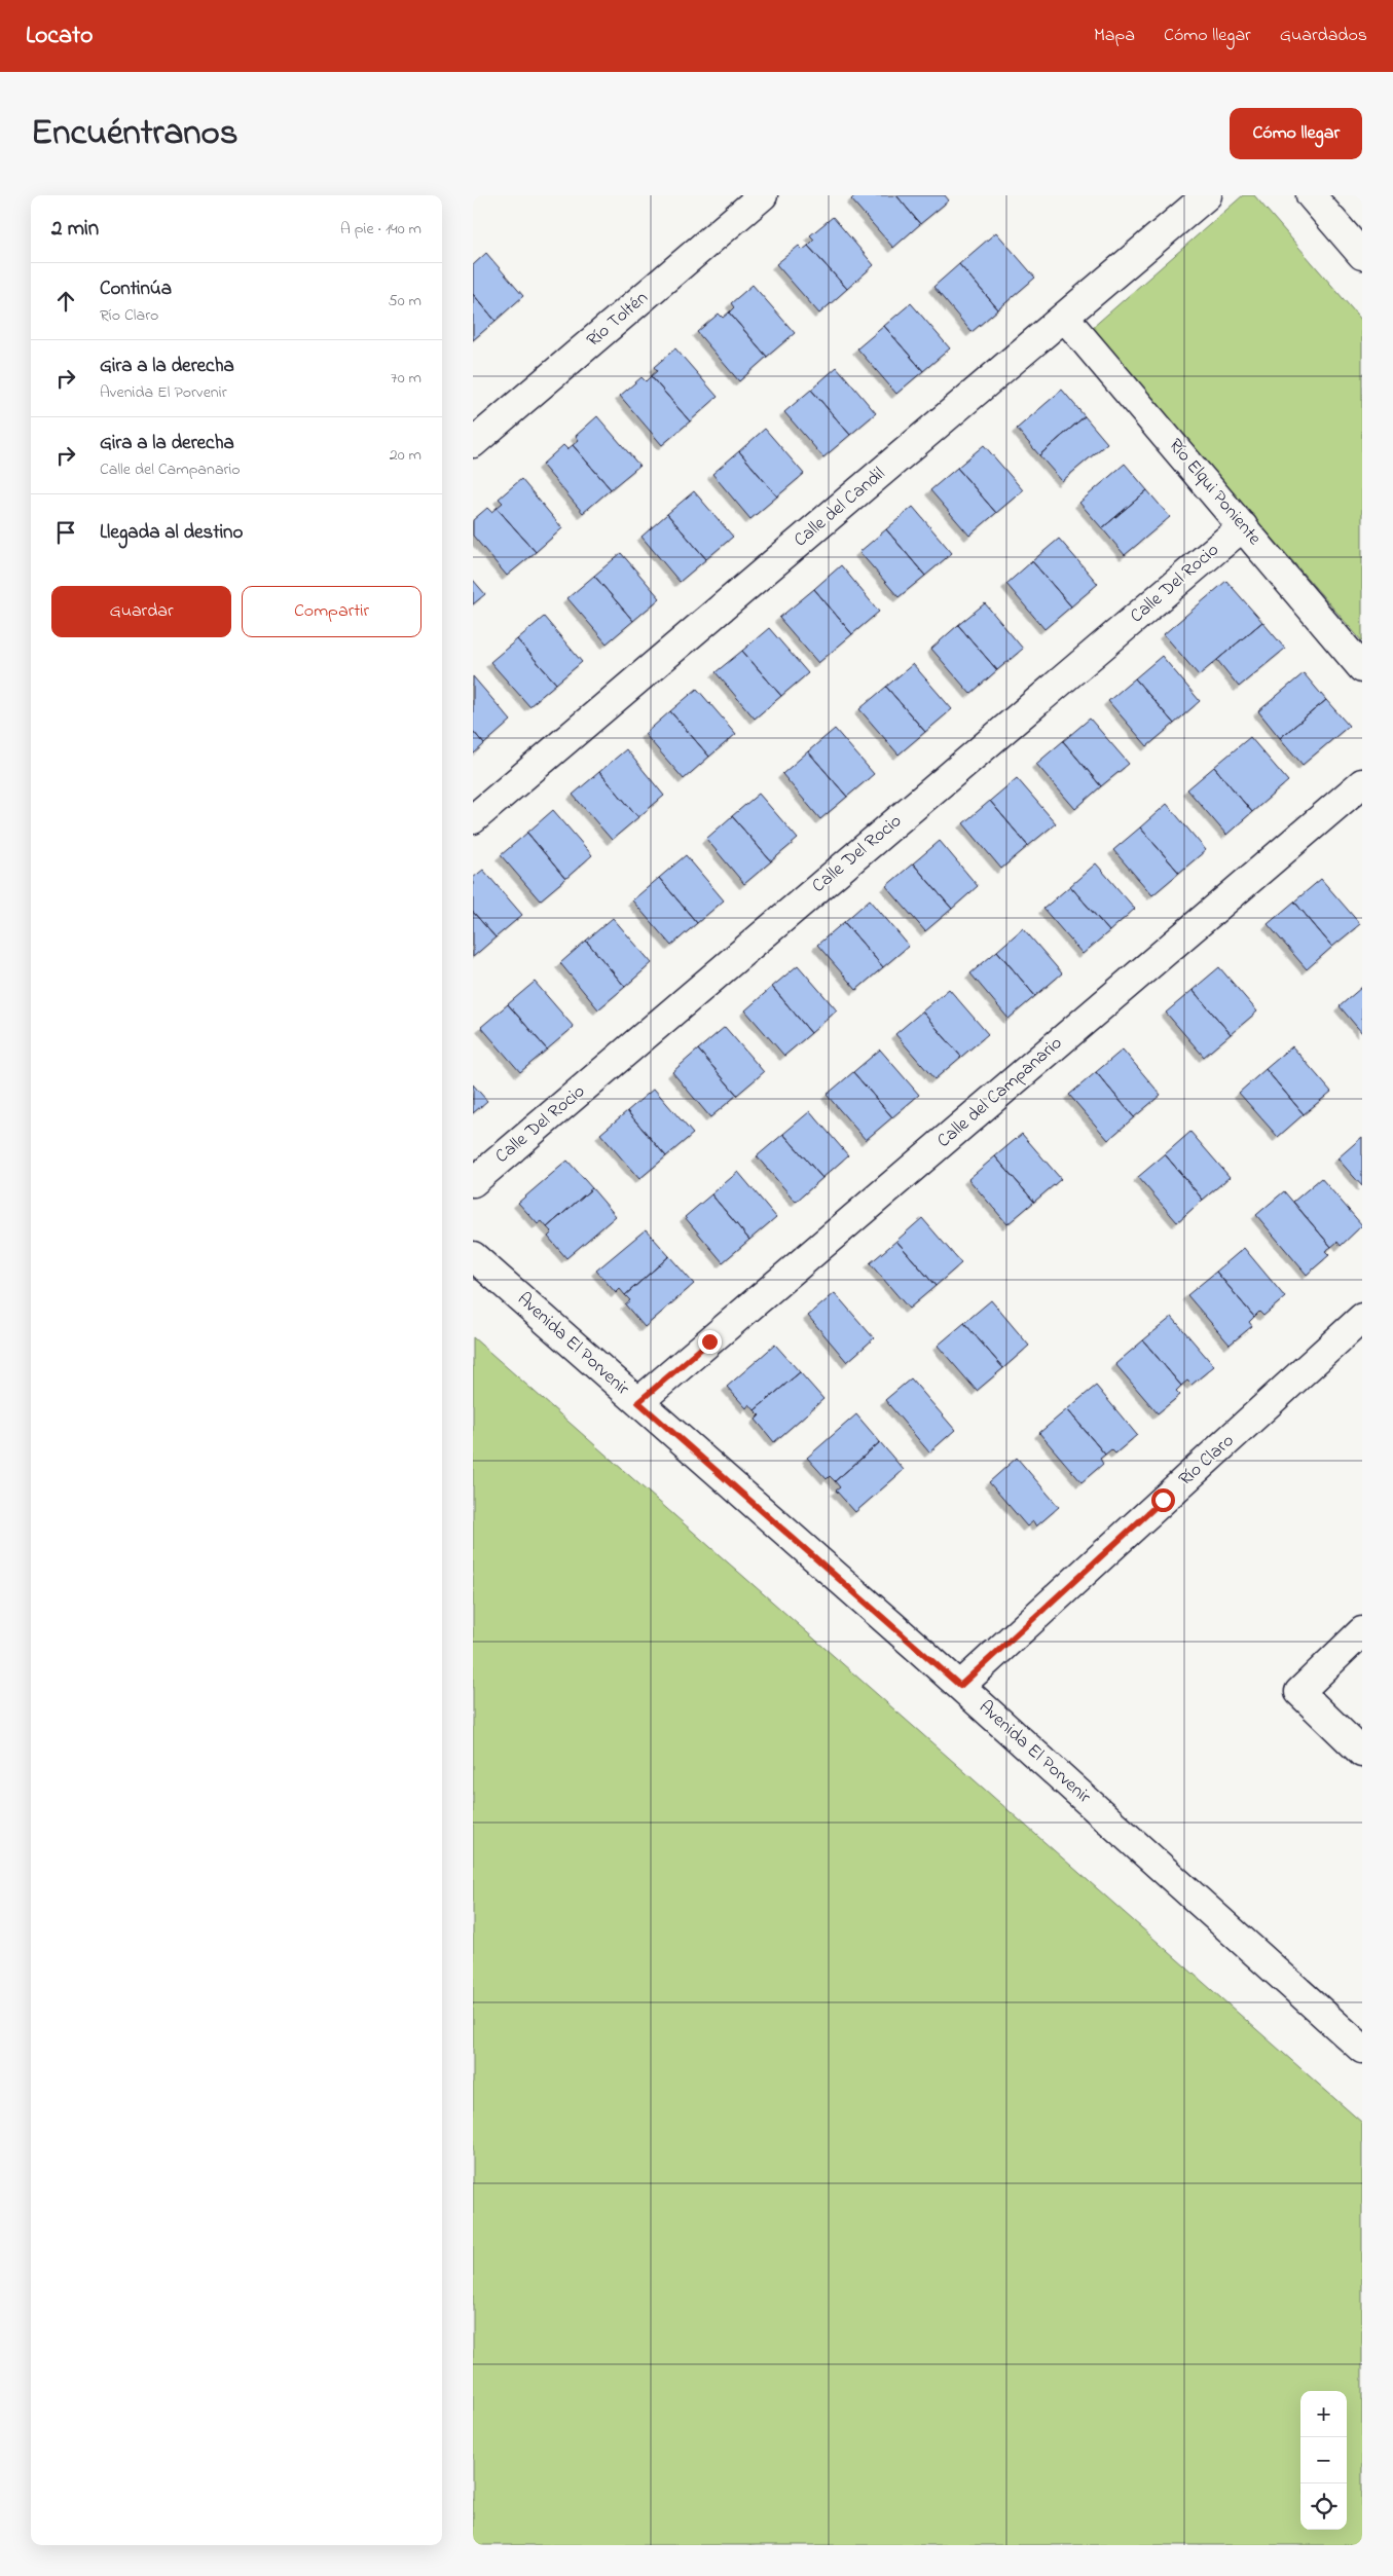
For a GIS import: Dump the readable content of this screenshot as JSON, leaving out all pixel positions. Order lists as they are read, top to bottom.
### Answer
{
  "streets": {
    "street": [
      "Río Toltén",
      "Río Elqui Poniente",
      "Calle del Candil",
      "Calle Del Rocio",
      "Calle del Campanario",
      "Avenida El Porvenir",
      "Río Claro"
    ]
  },
  "crossings": [
    ["Río Elqui Poniente", "Calle del Candil"],
    ["Río Elqui Poniente", "Calle Del Rocio"],
    ["Calle del Campanario", "Avenida El Porvenir"],
    ["Avenida El Porvenir", "Río Claro"]
  ],
  "page": {
    "header": "Locato",
    "nav": ["Mapa", "Cómo llegar", "Guardados"],
    "title": "Encuéntranos",
    "buttons": [
      "Cómo llegar",
      ["Guardar", "Compartir"]
    ],
    "heading": ["2 min", "A pie · 140 m"],
    "list": [
      ["Continúa", "Río Claro", "50 m"],
      ["Gira a la derecha", "Avenida El Porvenir", "70 m"],
      ["Gira a la derecha", "Calle del Campanario", "20 m"],
      "Llegada al destino"
    ],
    "map_buttons": ["+", "−"]
  }
}
